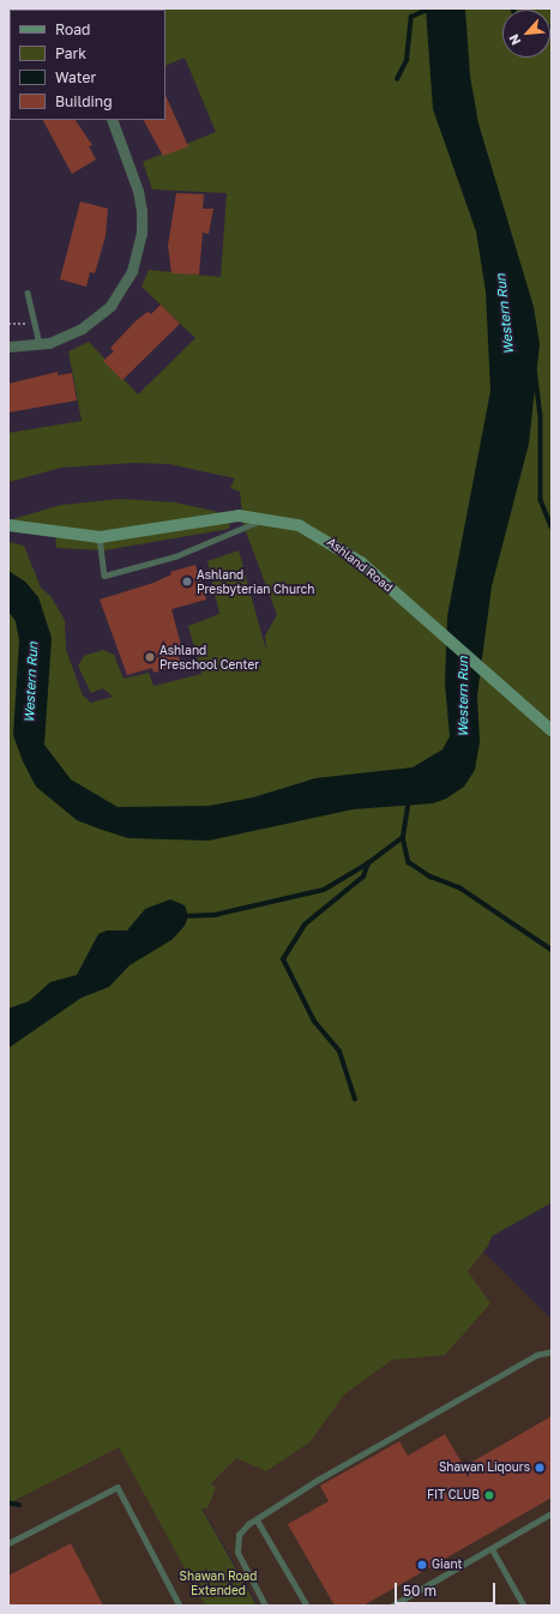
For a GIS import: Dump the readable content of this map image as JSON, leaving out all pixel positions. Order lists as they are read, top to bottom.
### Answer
{
  "streets": {
    "main road": ["Ashland Road"]
  },
  "water": ["Western Run"],
  "parks": ["Shawan Road Extended"],
  "places": [
    "Ashland Presbyterian Church",
    "Ashland Preschool Center",
    "Shawan Liqours",
    "FIT CLUB",
    "Giant"
  ],
  "legend": [
    "Road",
    "Park",
    "Water",
    "Building"
  ],
  "scale_bar": "50 m",
  "north": "bottom left"
}
